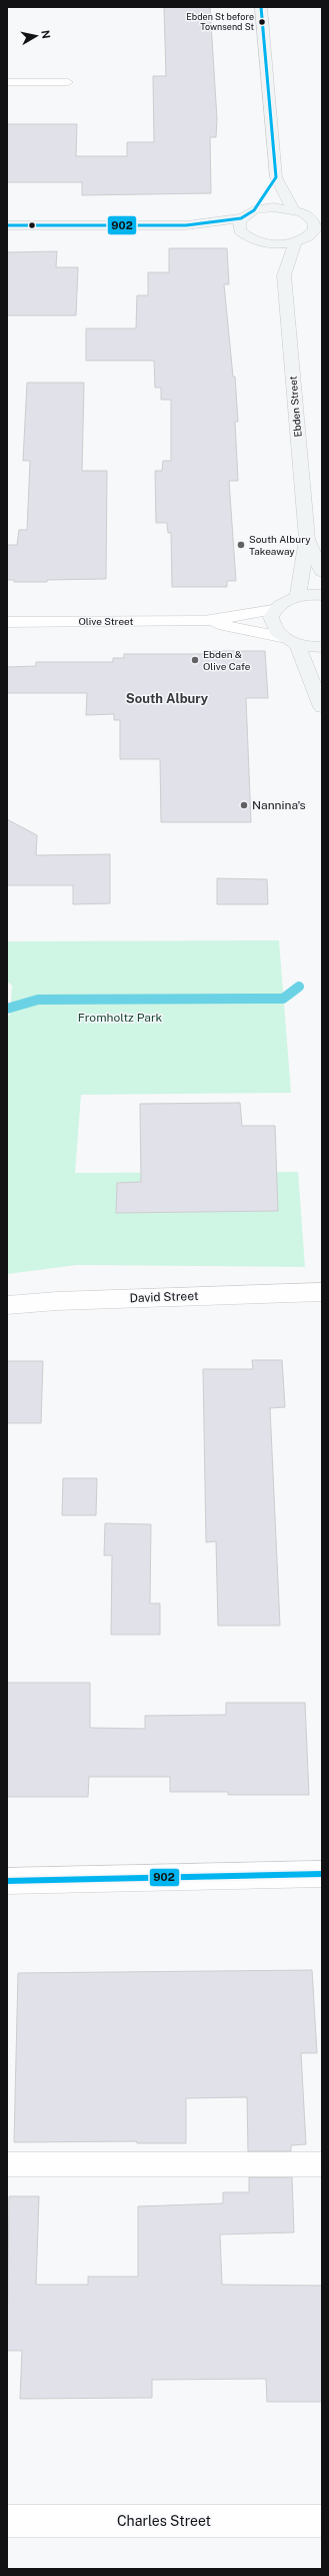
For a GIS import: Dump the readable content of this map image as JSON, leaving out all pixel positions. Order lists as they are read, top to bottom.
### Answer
{
  "streets": {
    "street": [
      "Ebden Street",
      "Olive Street",
      "David Street",
      "Charles Street"
    ]
  },
  "districts": ["South Albury"],
  "parks": ["Fromholtz Park"],
  "places": [
    "Ebden St before Townsend St",
    "South Albury Takeaway",
    "Ebden & Olive Cafe",
    "Nannina's"
  ],
  "lines": ["transit line 902"],
  "north": "right"
}
